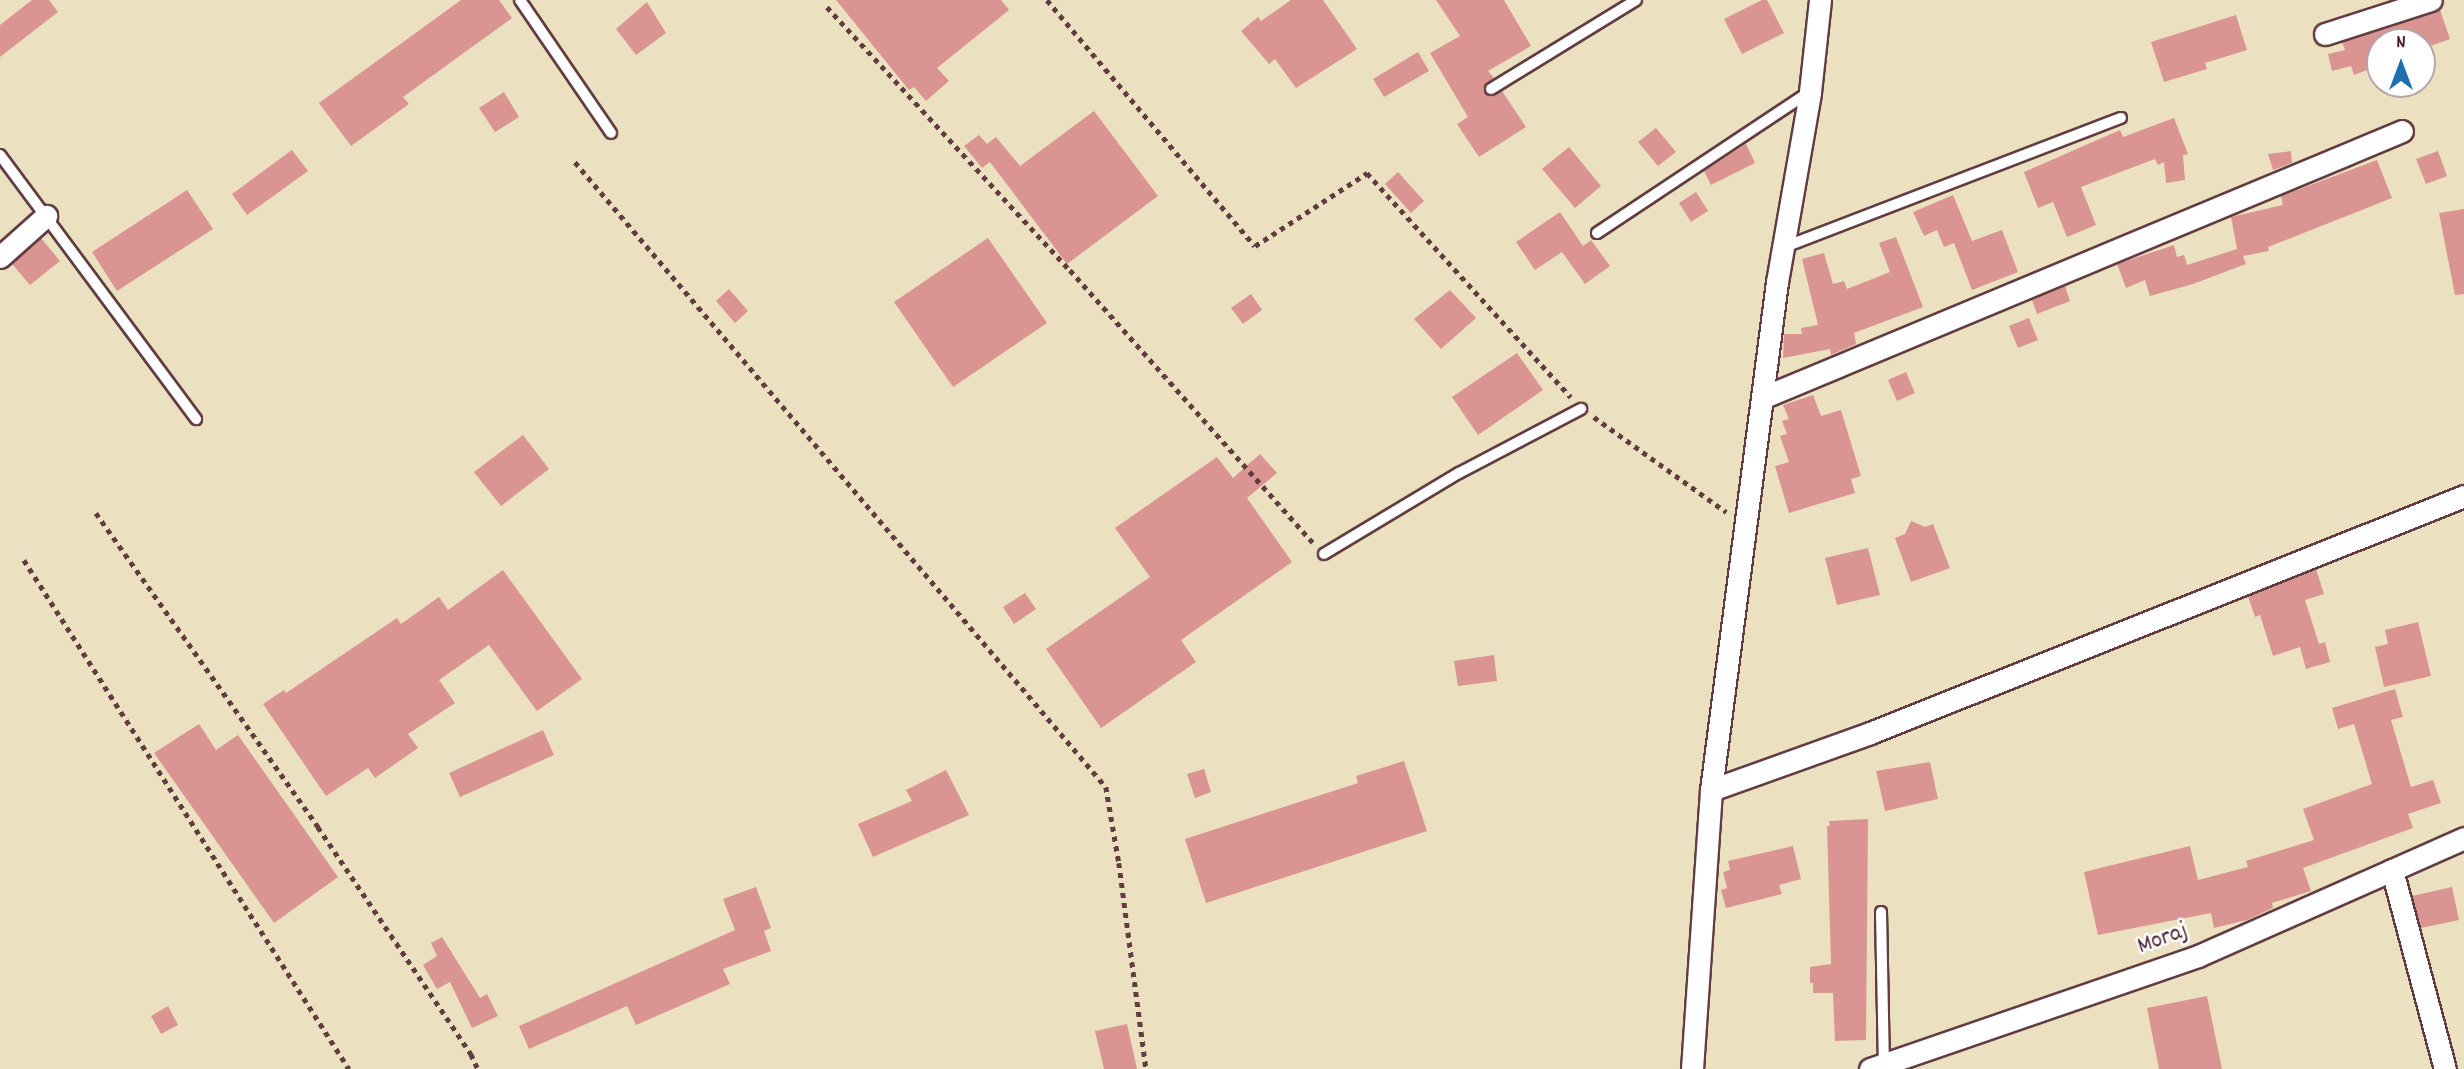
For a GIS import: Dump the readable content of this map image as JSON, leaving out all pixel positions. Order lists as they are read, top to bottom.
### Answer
{
  "streets": {
    "street": ["Moraj"]
  },
  "north": "top"
}
